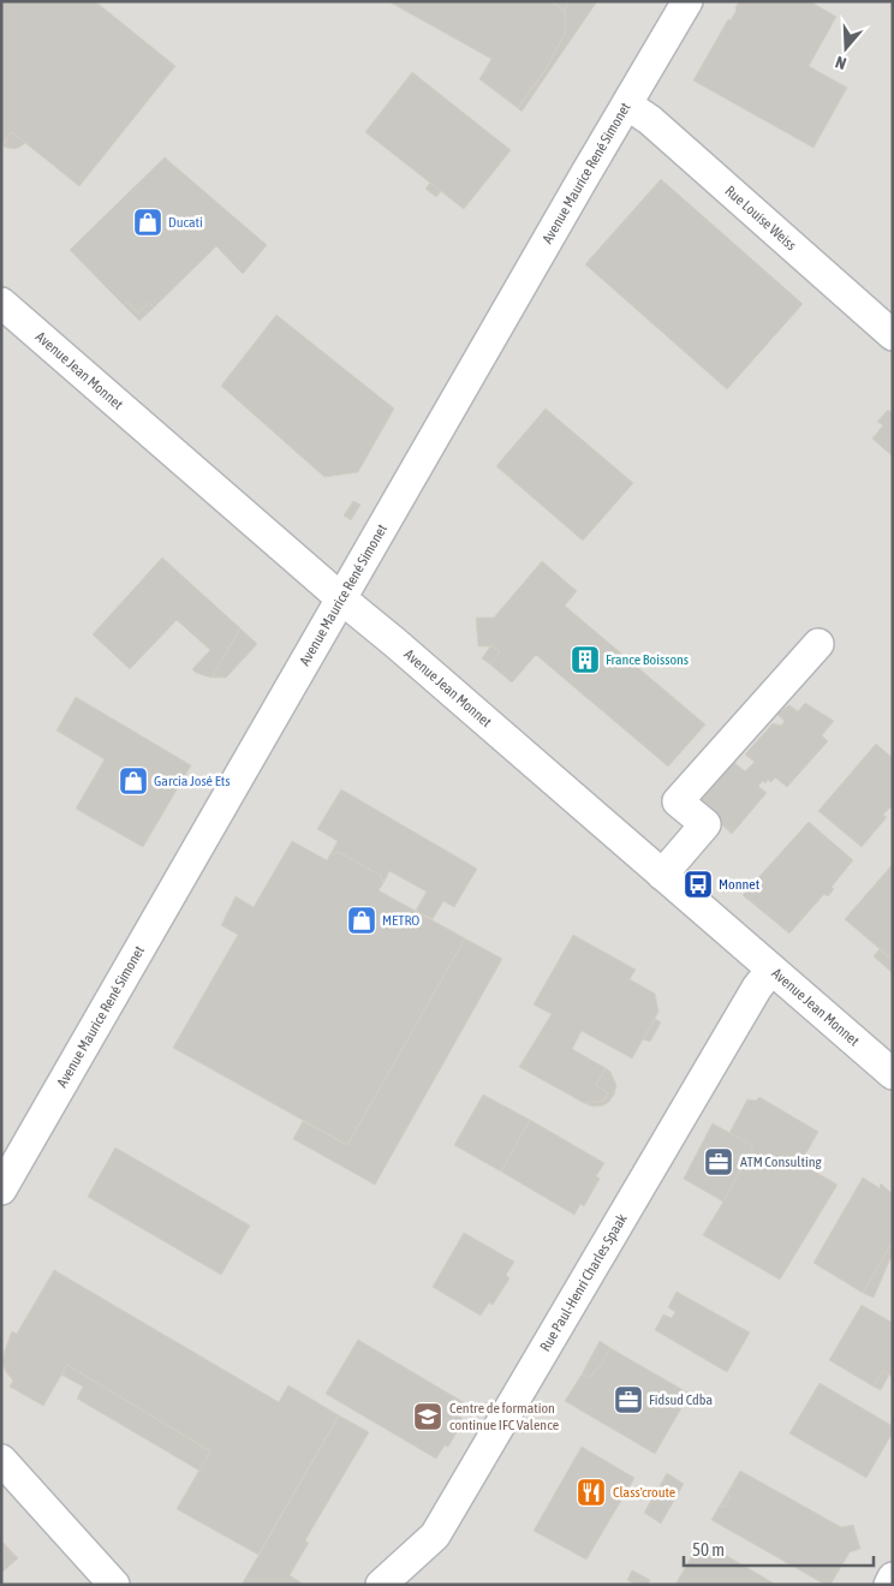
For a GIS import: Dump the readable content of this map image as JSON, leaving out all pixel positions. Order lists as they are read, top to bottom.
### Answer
{
  "streets": {
    "street": [
      "Avenue Maurice René Simonet",
      "Rue Louise Weiss",
      "Avenue Jean Monnet",
      "Rue Paul-Henri Charles Spaak"
    ]
  },
  "crossings": [
    ["Avenue Maurice René Simonet", "Rue Louise Weiss"],
    ["Avenue Maurice René Simonet", "Avenue Jean Monnet"],
    ["Avenue Jean Monnet", "Rue Paul-Henri Charles Spaak"]
  ],
  "places": {
    "shop": ["Ducati", "Garcia José Ets", "METRO"],
    "building": ["France Boissons"],
    "bus stop": ["Monnet"],
    "office": ["ATM Consulting", "Fidsud Cdba"],
    "school or university": ["Centre de formation continue IFC Valence"],
    "restaurant": ["Class'croute"]
  },
  "scale_bar": "50 m",
  "north": "bottom"
}
